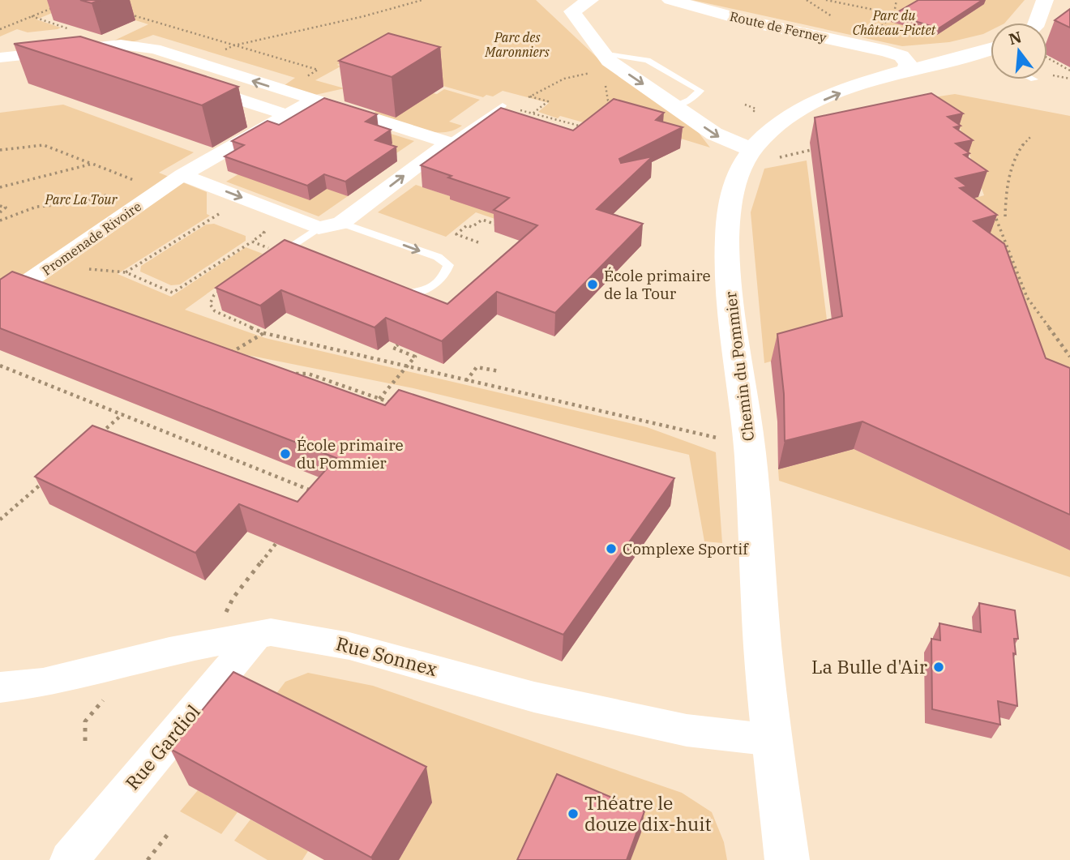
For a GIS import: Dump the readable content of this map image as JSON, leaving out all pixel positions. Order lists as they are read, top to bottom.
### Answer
{
  "streets": {
    "street": [
      "Route de Ferney",
      "Promenade Rivoire",
      "Chemin du Pommier",
      "Rue Sonnex",
      "Rue Gardiol"
    ]
  },
  "crossings": [
    ["Chemin du Pommier", "Rue Sonnex"],
    ["Rue Sonnex", "Rue Gardiol"]
  ],
  "parks": ["Parc du Château-Pictet", "Parc des Maronniers", "Parc La Tour"],
  "places": [
    "École primaire de la Tour",
    "École primaire du Pommier",
    "Complexe Sportif",
    "La Bulle d'Air",
    "Théatre le douze dix-huit"
  ],
  "north": "top"
}
